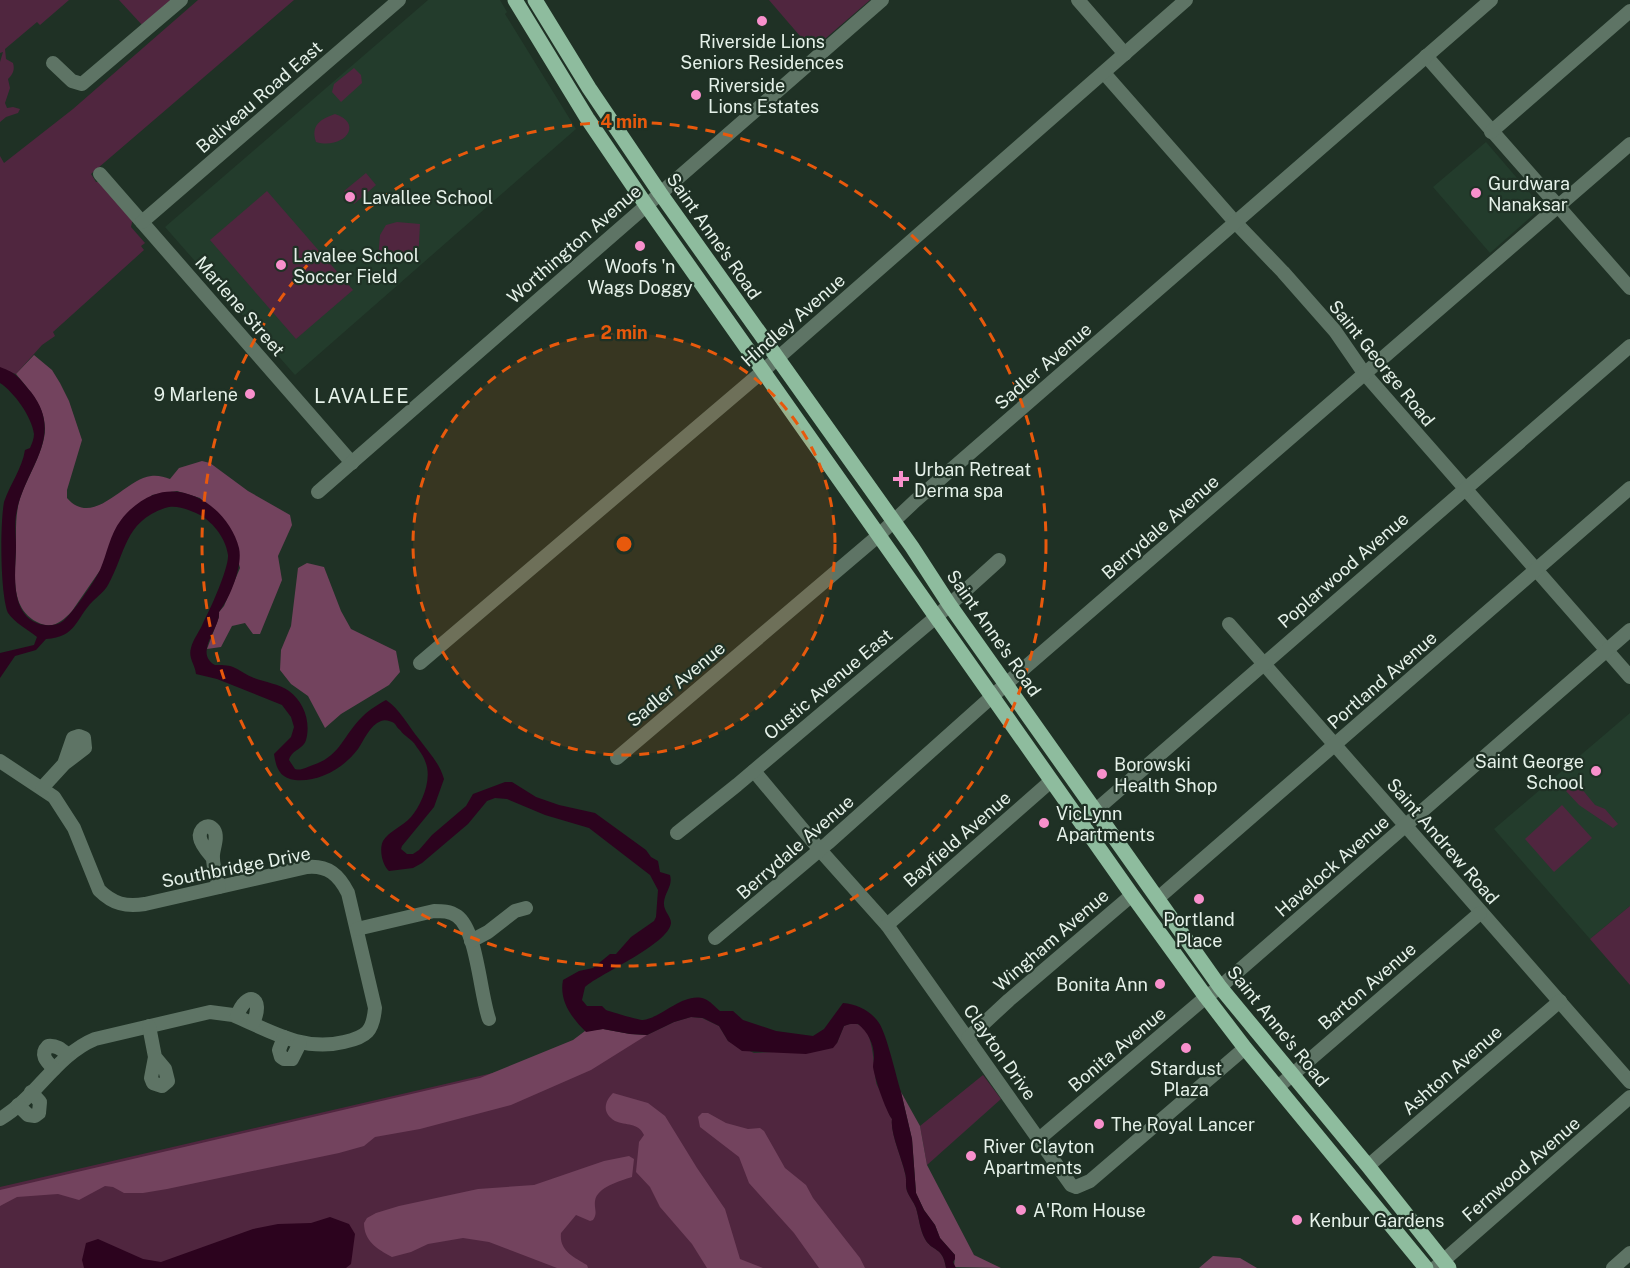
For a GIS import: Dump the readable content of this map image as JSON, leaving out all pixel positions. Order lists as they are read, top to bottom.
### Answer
{
  "streets": {
    "main road": ["Saint Anne's Road"],
    "street": [
      "Beliveau Road East",
      "Worthington Avenue",
      "Marlene Street",
      "Hindley Avenue",
      "Saint George Road",
      "Sadler Avenue",
      "Berrydale Avenue",
      "Poplarwood Avenue",
      "Portland Avenue",
      "Oustic Avenue East",
      "Bayfield Avenue",
      "Saint Andrew Road",
      "Havelock Avenue",
      "Southbridge Drive",
      "Wingham Avenue",
      "Barton Avenue",
      "Bonita Avenue",
      "Clayton Drive",
      "Ashton Avenue",
      "Fernwood Avenue"
    ]
  },
  "crossings": [
    ["Beliveau Road East", "Marlene Street"],
    ["Saint Anne's Road", "Worthington Avenue"],
    ["Saint Anne's Road", "Hindley Avenue"],
    ["Saint Anne's Road", "Sadler Avenue"],
    ["Saint Anne's Road", "Berrydale Avenue"],
    ["Saint Anne's Road", "Poplarwood Avenue"],
    ["Saint Anne's Road", "Portland Avenue"],
    ["Saint Anne's Road", "Oustic Avenue East"],
    ["Saint Anne's Road", "Bayfield Avenue"],
    ["Saint Anne's Road", "Havelock Avenue"],
    ["Saint Anne's Road", "Wingham Avenue"],
    ["Saint Anne's Road", "Barton Avenue"],
    ["Saint Anne's Road", "Bonita Avenue"],
    ["Saint Anne's Road", "Clayton Drive"],
    ["Saint Anne's Road", "Ashton Avenue"],
    ["Saint Anne's Road", "Fernwood Avenue"],
    ["Worthington Avenue", "Marlene Street"],
    ["Hindley Avenue", "Saint George Road"],
    ["Saint George Road", "Sadler Avenue"],
    ["Saint George Road", "Berrydale Avenue"],
    ["Saint George Road", "Poplarwood Avenue"],
    ["Saint George Road", "Portland Avenue"],
    ["Saint George Road", "Havelock Avenue"],
    ["Berrydale Avenue", "Clayton Drive"],
    ["Poplarwood Avenue", "Saint Andrew Road"],
    ["Portland Avenue", "Saint Andrew Road"],
    ["Oustic Avenue East", "Clayton Drive"],
    ["Bayfield Avenue", "Clayton Drive"],
    ["Saint Andrew Road", "Havelock Avenue"],
    ["Saint Andrew Road", "Barton Avenue"],
    ["Saint Andrew Road", "Ashton Avenue"],
    ["Havelock Avenue", "Bonita Avenue"],
    ["Wingham Avenue", "Clayton Drive"],
    ["Bonita Avenue", "Clayton Drive"]
  ],
  "districts": ["LAVALEE"],
  "places": {
    "other": [
      "Riverside Lions Seniors Residences",
      "Riverside Lions Estates",
      "Gurdwara Nanaksar",
      "Lavallee School",
      "Woofs 'n Wags Doggy",
      "Lavalee School Soccer Field",
      "9 Marlene",
      "Saint George School",
      "Borowski Health Shop",
      "VicLynn Apartments",
      "Portland Place",
      "Bonita Ann",
      "Stardust Plaza",
      "The Royal Lancer",
      "River Clayton Apartments",
      "A'Rom House",
      "Kenbur Gardens"
    ],
    "health": ["Urban Retreat Derma spa"]
  },
  "rings": ["4 min", "2 min"]
}
